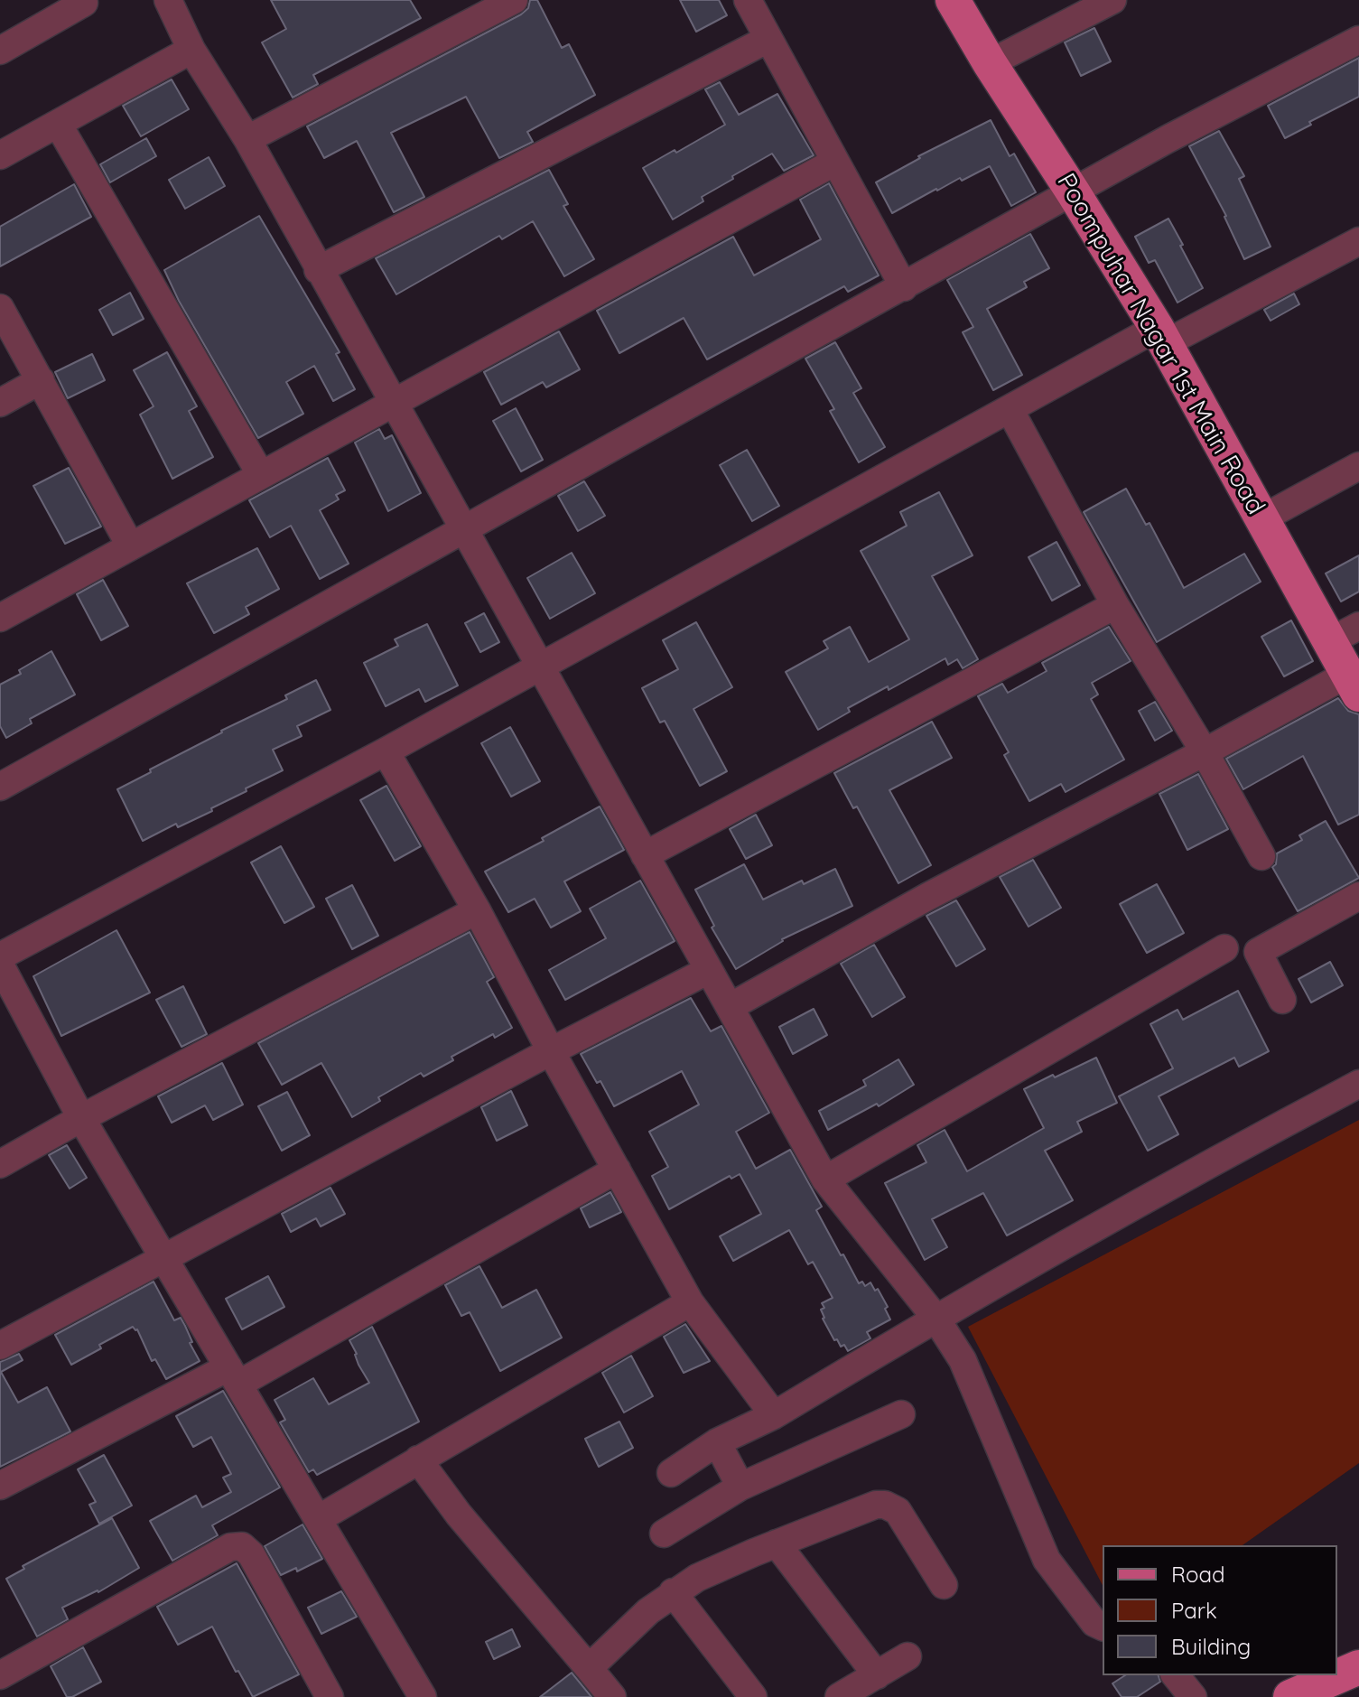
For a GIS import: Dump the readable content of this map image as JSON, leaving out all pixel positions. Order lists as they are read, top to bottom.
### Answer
{
  "streets": {
    "main road": ["Poompuhar Nagar 1st Main Road"]
  },
  "legend": ["Road", "Park", "Building"]
}
